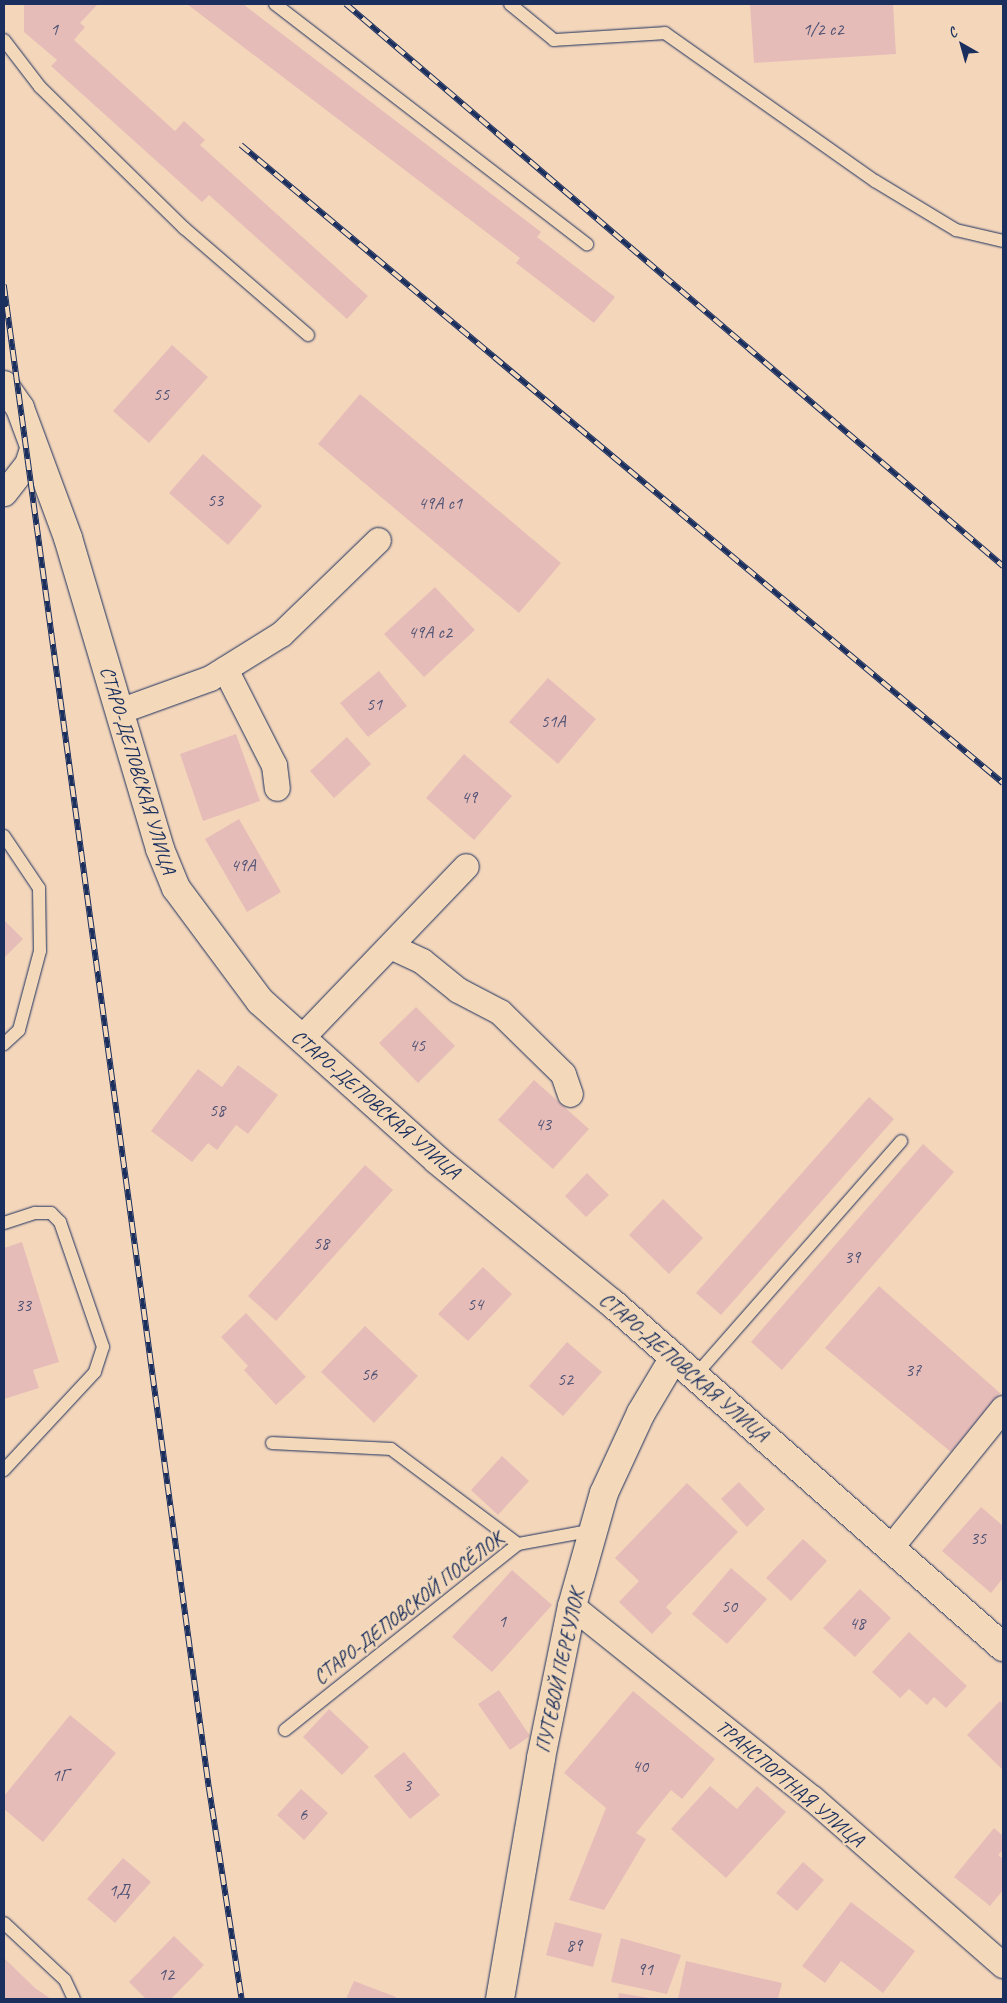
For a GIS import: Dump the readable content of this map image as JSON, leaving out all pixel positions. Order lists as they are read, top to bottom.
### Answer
{
  "streets": {
    "main road": ["СТАРО-ДЕПОВСКАЯ УЛИЦА", "ПУТЕВОЙ ПЕРЕУЛОК"],
    "street": ["ТРАНСПОРТНАЯ УЛИЦА"],
    "lane": ["СТАРО-ДЕПОВСКОЙ ПОСЁЛОК"]
  },
  "crossings": [
    ["СТАРО-ДЕПОВСКАЯ УЛИЦА", "ПУТЕВОЙ ПЕРЕУЛОК"],
    ["СТАРО-ДЕПОВСКОЙ ПОСЁЛОК", "ПУТЕВОЙ ПЕРЕУЛОК"],
    ["ПУТЕВОЙ ПЕРЕУЛОК", "ТРАНСПОРТНАЯ УЛИЦА"]
  ],
  "house_numbers": [
    "1",
    "1/2 с2",
    "55",
    "53",
    "49А с1",
    "49А с2",
    "51",
    "51А",
    "49",
    "49А",
    "45",
    "58",
    "43",
    "58",
    "39",
    "54",
    "33",
    "37",
    "56",
    "52",
    "35",
    "50",
    "1",
    "48",
    "40",
    "1Г",
    "3",
    "6",
    "1Д",
    "89",
    "91",
    "12"
  ],
  "north": "top left"
}
